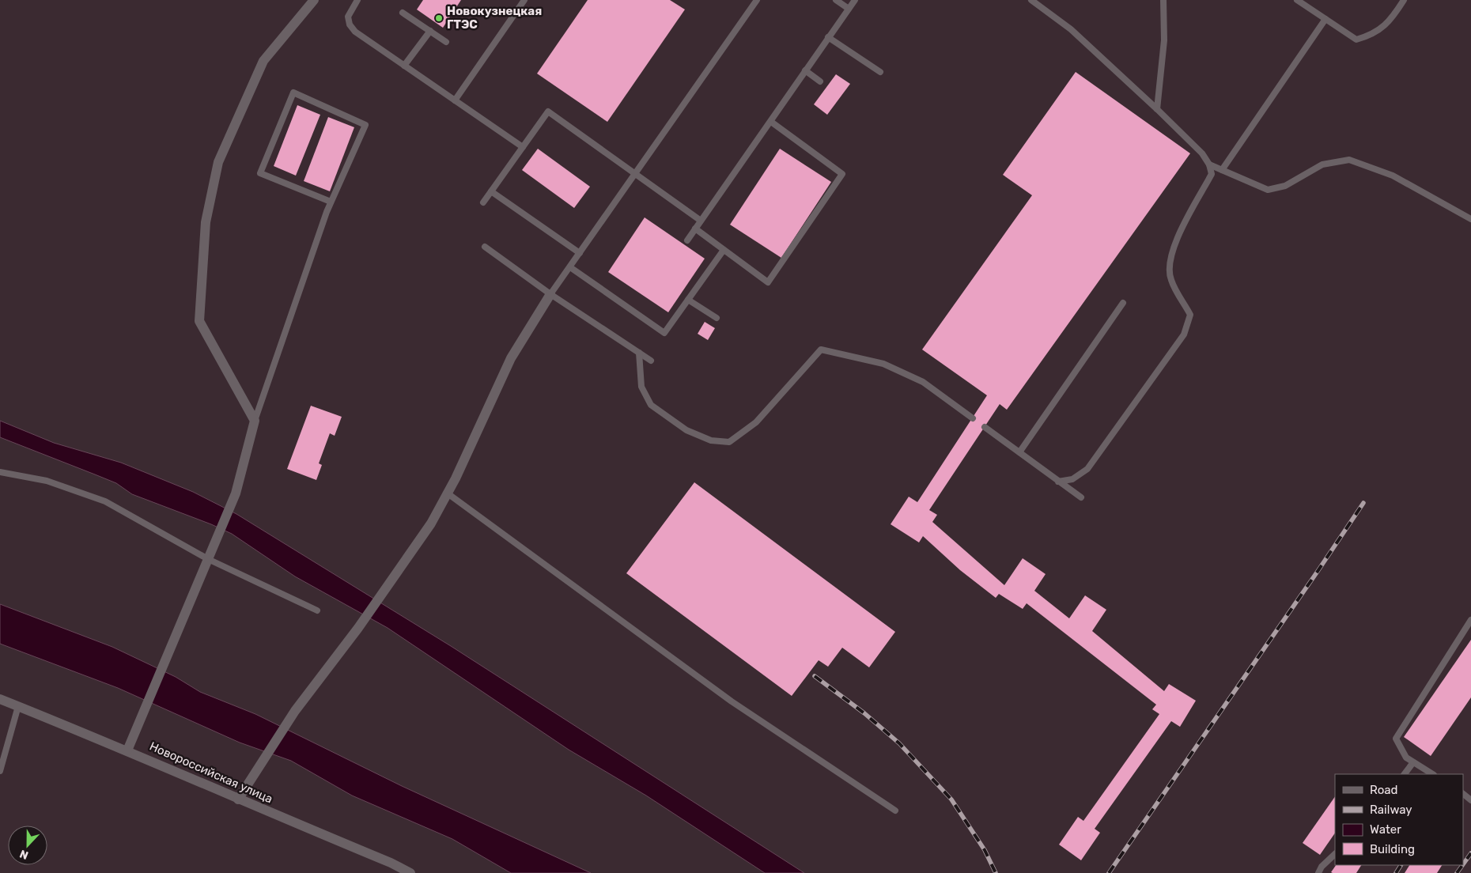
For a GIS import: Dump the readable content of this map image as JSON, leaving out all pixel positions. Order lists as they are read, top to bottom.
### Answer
{
  "streets": {
    "street": ["Новороссийская улица"]
  },
  "places": ["Новокузнецкая ГТЭС"],
  "legend": [
    "Road",
    "Railway",
    "Water",
    "Building"
  ],
  "north": "bottom"
}
